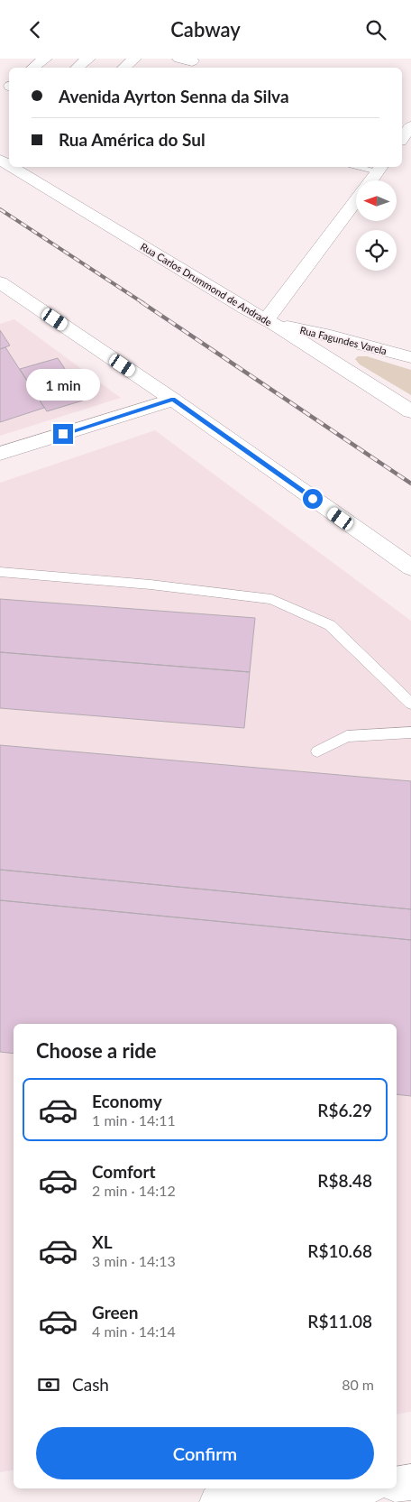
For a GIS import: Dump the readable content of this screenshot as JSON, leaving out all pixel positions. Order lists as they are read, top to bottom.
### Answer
{
  "streets": {
    "street": ["Rua Carlos Drummond de Andrade", "Rua Fagundes Varela"]
  },
  "crossings": [
    ["Rua Carlos Drummond de Andrade", "Rua Fagundes Varela"]
  ],
  "north": "left",
  "page": {
    "header": "Cabway",
    "banner": ["Avenida Ayrton Senna da Silva", "Rua América do Sul"],
    "bubble": "1 min",
    "heading": "Choose a ride",
    "list": [
      {
        "name": "Economy",
        "note": "1 min · 14:11",
        "value": "R$6.29"
      },
      {
        "name": "Comfort",
        "note": "2 min · 14:12",
        "value": "R$8.48"
      },
      {
        "name": "XL",
        "note": "3 min · 14:13",
        "value": "R$10.68"
      },
      {
        "name": "Green",
        "note": "4 min · 14:14",
        "value": "R$11.08"
      }
    ],
    "pay": ["Cash", "80 m"],
    "buttons": "Confirm"
  }
}
